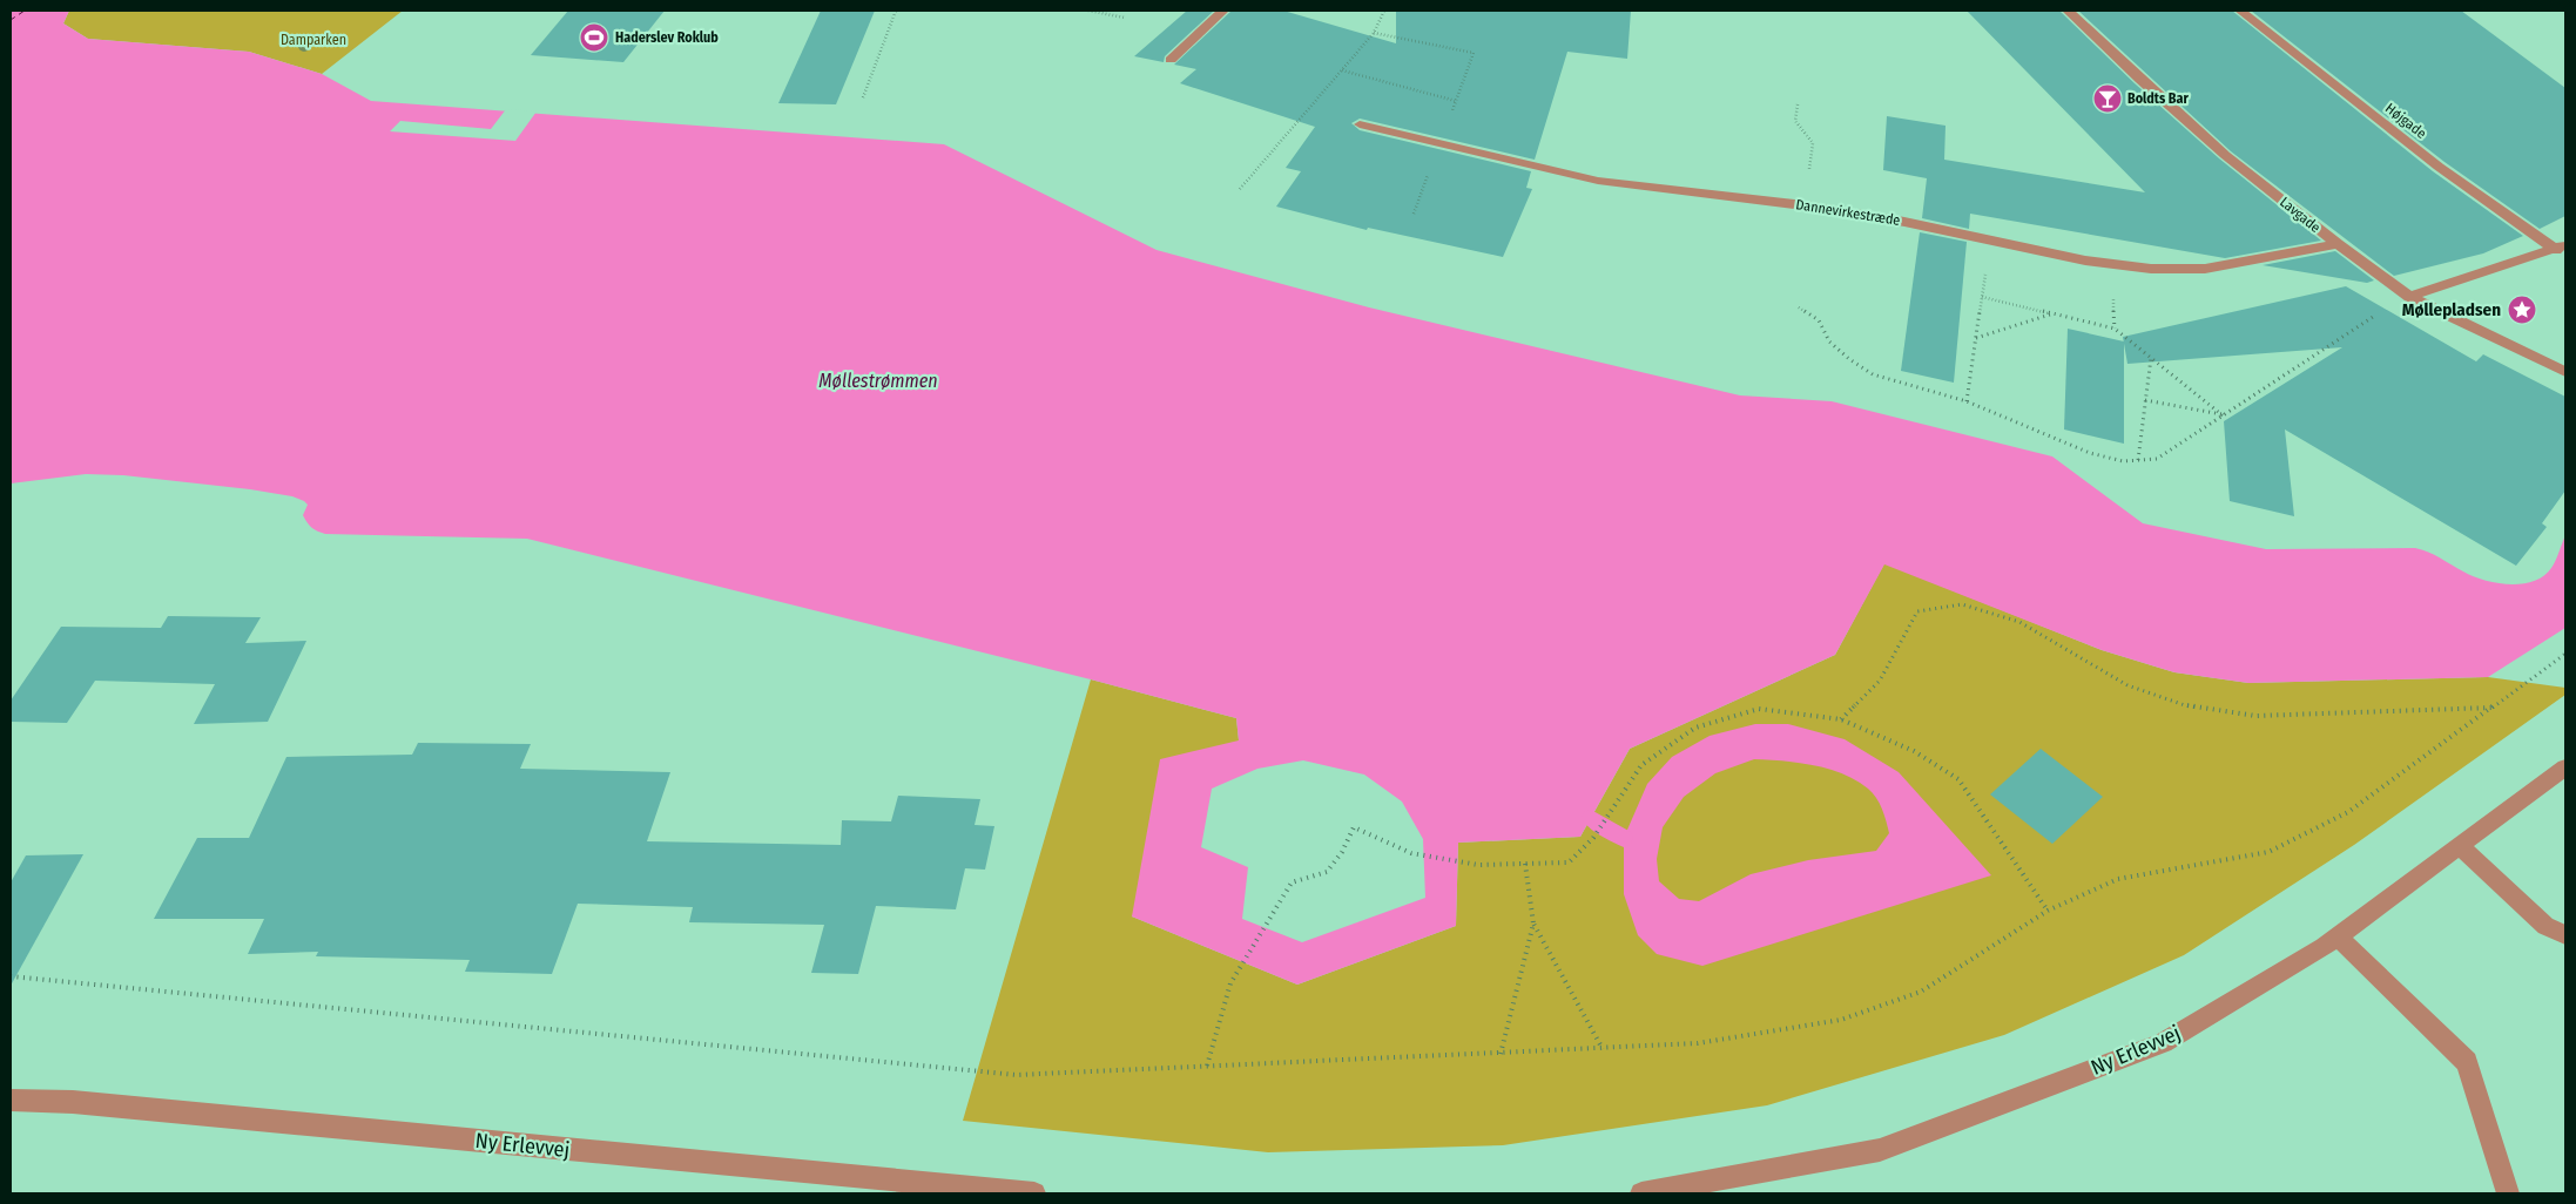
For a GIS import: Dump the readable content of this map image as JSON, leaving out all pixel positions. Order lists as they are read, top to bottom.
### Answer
{
  "streets": {
    "street": [
      "Højgade",
      "Dannevirkestræde",
      "Lavgade",
      "Ny Erlevvej"
    ]
  },
  "crossings": [
    ["Dannevirkestræde", "Lavgade"]
  ],
  "water": ["Møllestrømmen"],
  "parks": ["Damparken"],
  "places": {
    "sports": ["Haderslev Roklub"],
    "bar": ["Boldts Bar"],
    "place": ["Møllepladsen"]
  }
}
